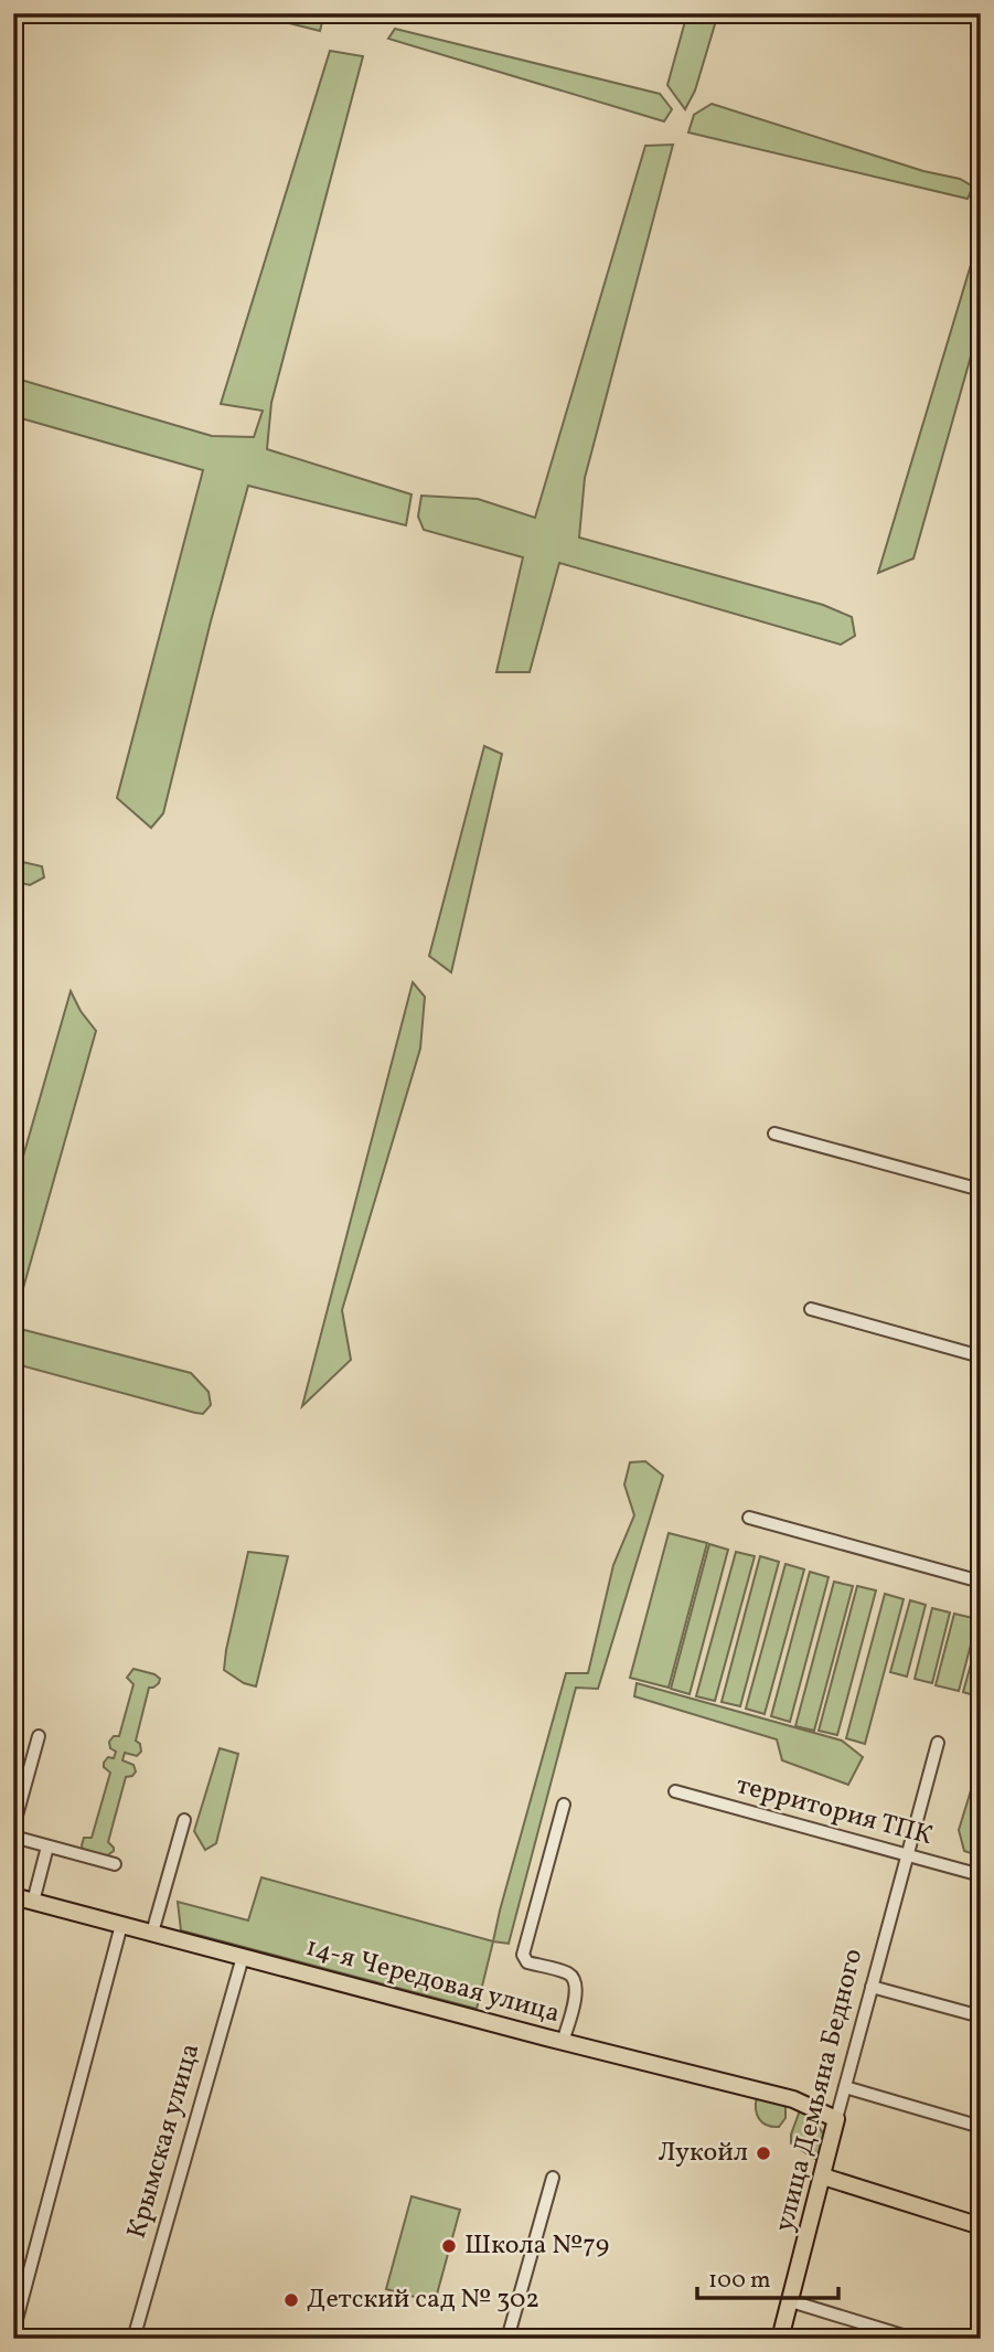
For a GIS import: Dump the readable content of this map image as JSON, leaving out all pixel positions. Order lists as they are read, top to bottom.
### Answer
{
  "streets": {
    "main road": ["14-я Чередовая улица", "улица Демьяна Бедного"],
    "street": ["территория ТПК", "Крымская улица"]
  },
  "crossings": [
    ["территория ТПК", "улица Демьяна Бедного"],
    ["14-я Чередовая улица", "улица Демьяна Бедного"],
    ["14-я Чередовая улица", "Крымская улица"]
  ],
  "places": ["Лукойл", "Школа №79", "Детский сад № 302"],
  "scale_bar": "100 m"
}
